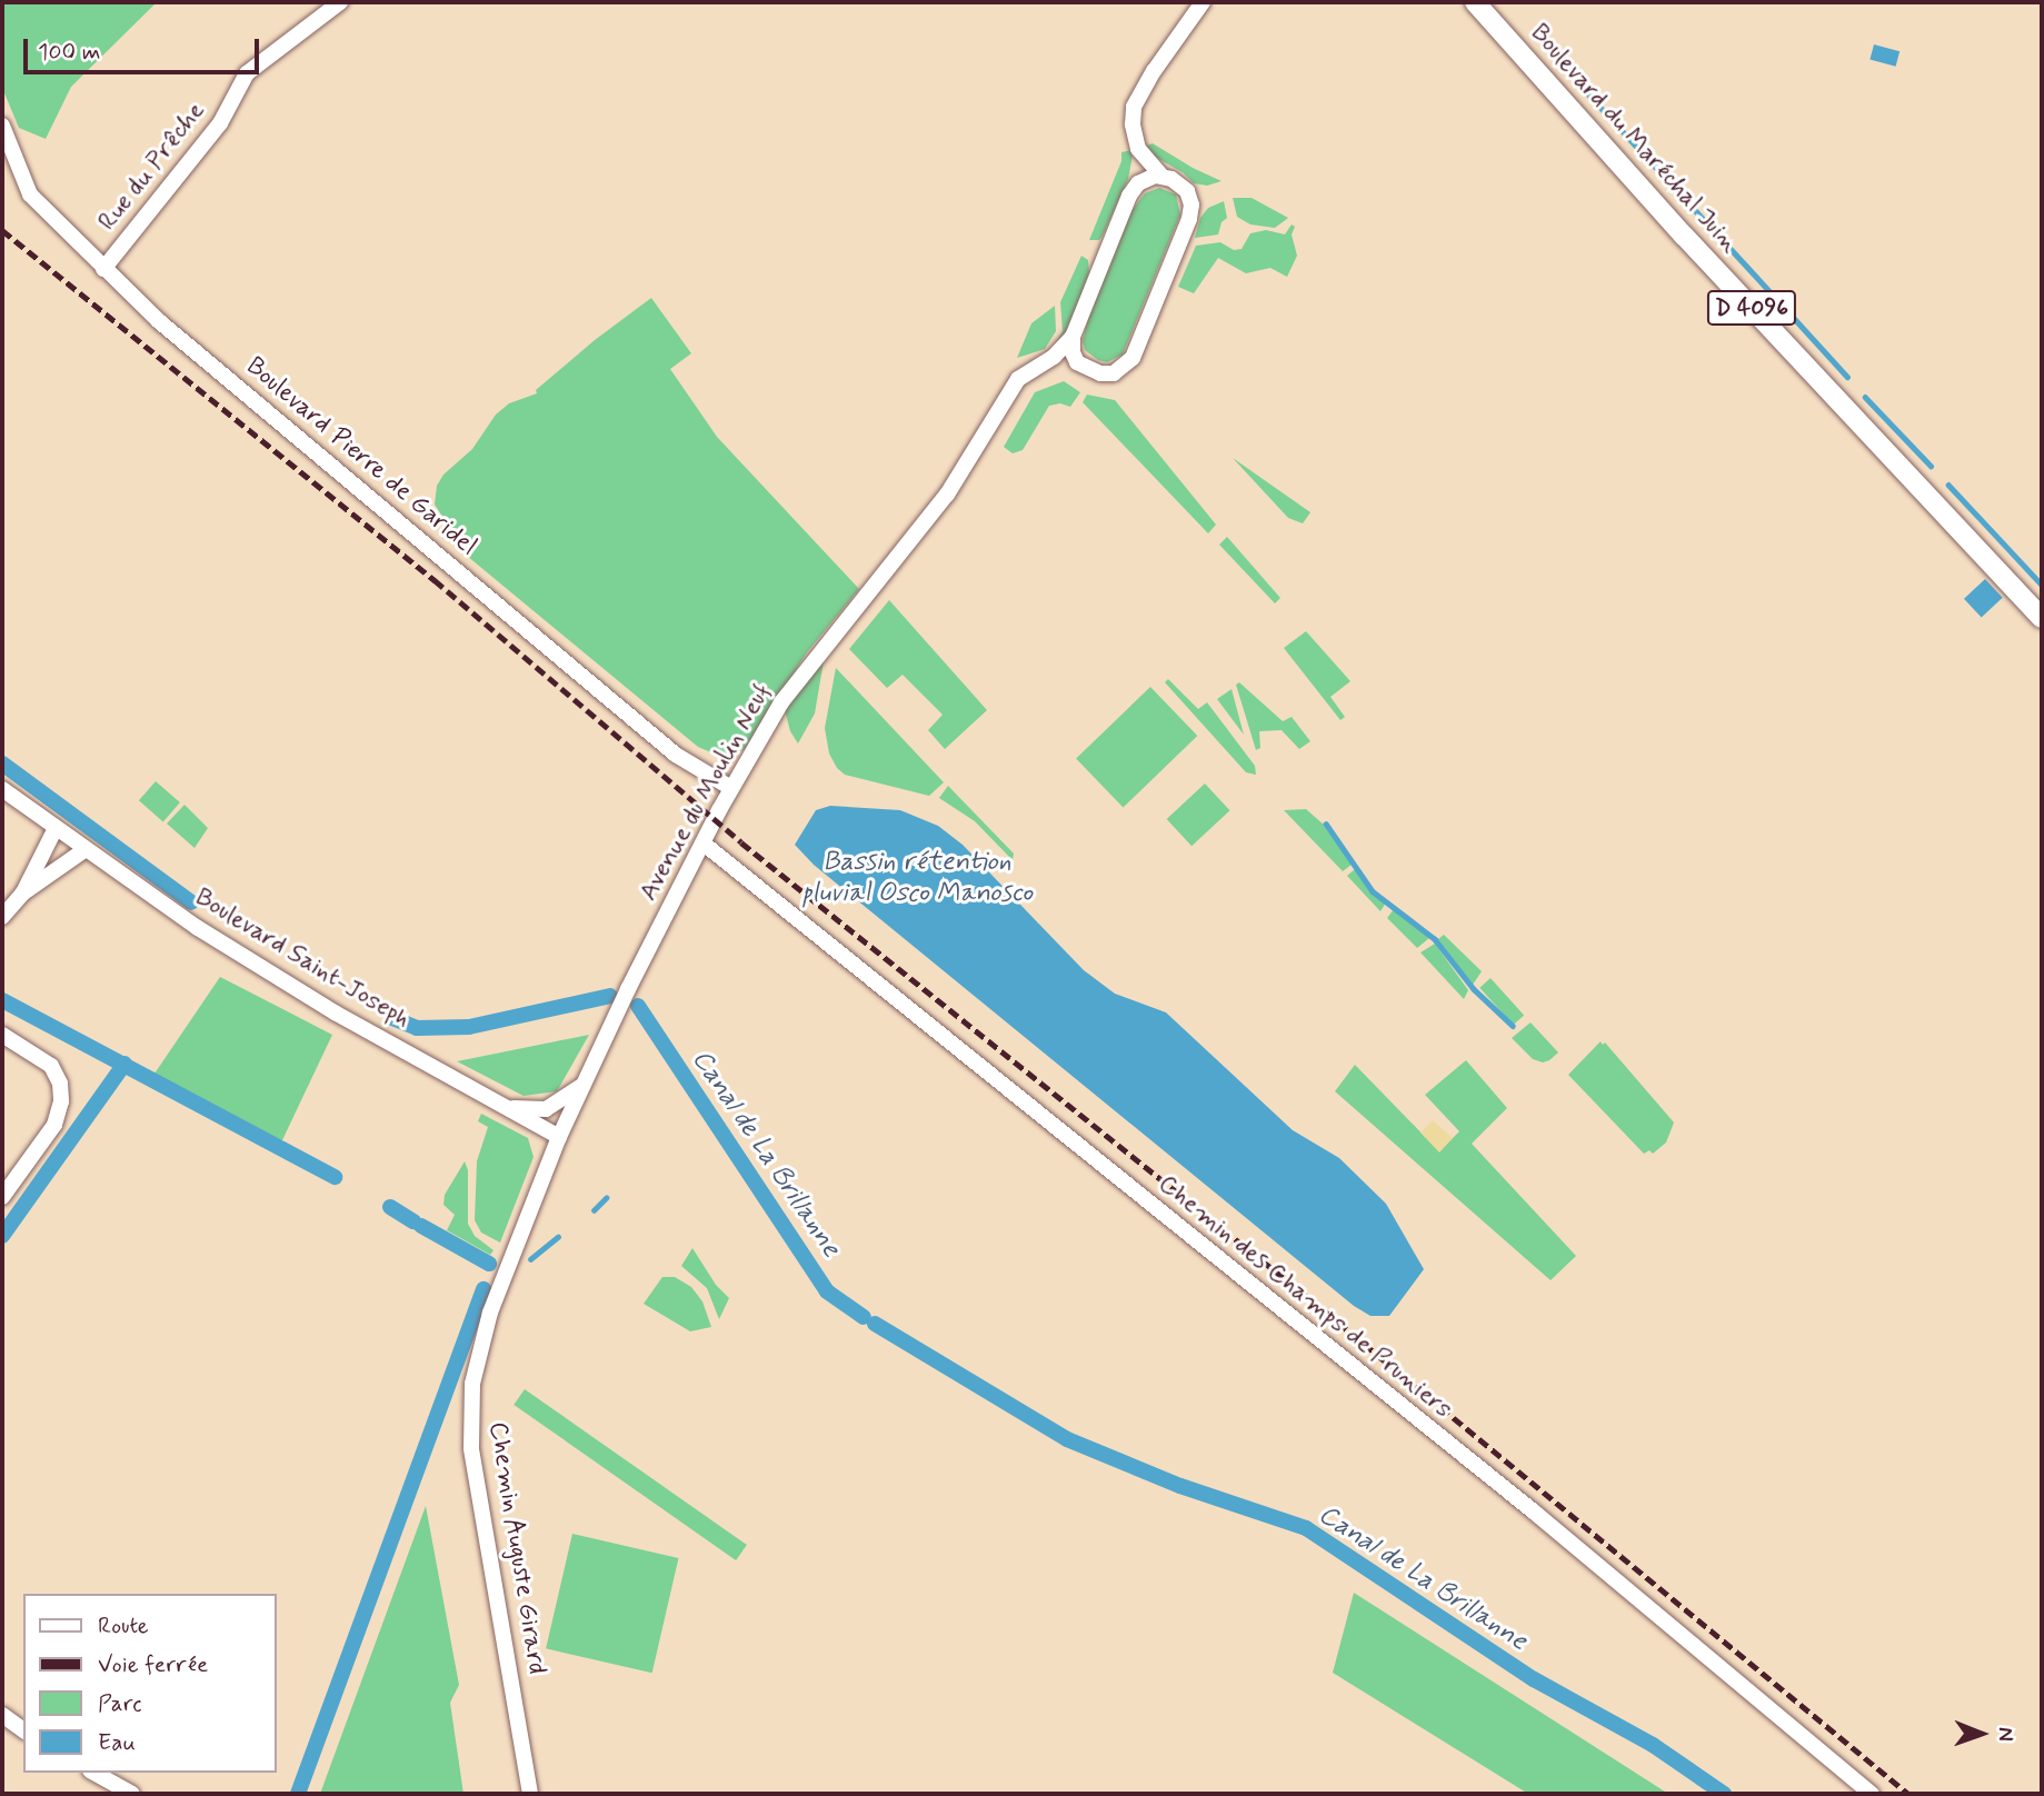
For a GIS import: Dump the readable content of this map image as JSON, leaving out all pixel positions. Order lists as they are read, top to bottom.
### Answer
{
  "streets": {
    "main road": ["Boulevard du Maréchal Juin", "D 4096"],
    "street": [
      "Rue du Prêche",
      "Boulevard Pierre de Garidel",
      "Avenue du Moulin Neuf",
      "Boulevard Saint-Joseph",
      "Chemin des Champs de Pruniers",
      "Chemin Auguste Girard"
    ]
  },
  "crossings": [
    ["Rue du Prêche", "Boulevard Pierre de Garidel"],
    ["Boulevard Pierre de Garidel", "Avenue du Moulin Neuf"],
    ["Avenue du Moulin Neuf", "Boulevard Saint-Joseph"],
    ["Avenue du Moulin Neuf", "Chemin des Champs de Pruniers"],
    ["Avenue du Moulin Neuf", "Chemin Auguste Girard"],
    ["Boulevard Saint-Joseph", "Chemin Auguste Girard"]
  ],
  "water": ["Bassin rétention pluvial Osco Manosco", "Canal de La Brillanne"],
  "legend": [
    "Route",
    "Voie ferrée",
    "Parc",
    "Eau"
  ],
  "scale_bar": "100 m",
  "north": "right"
}
